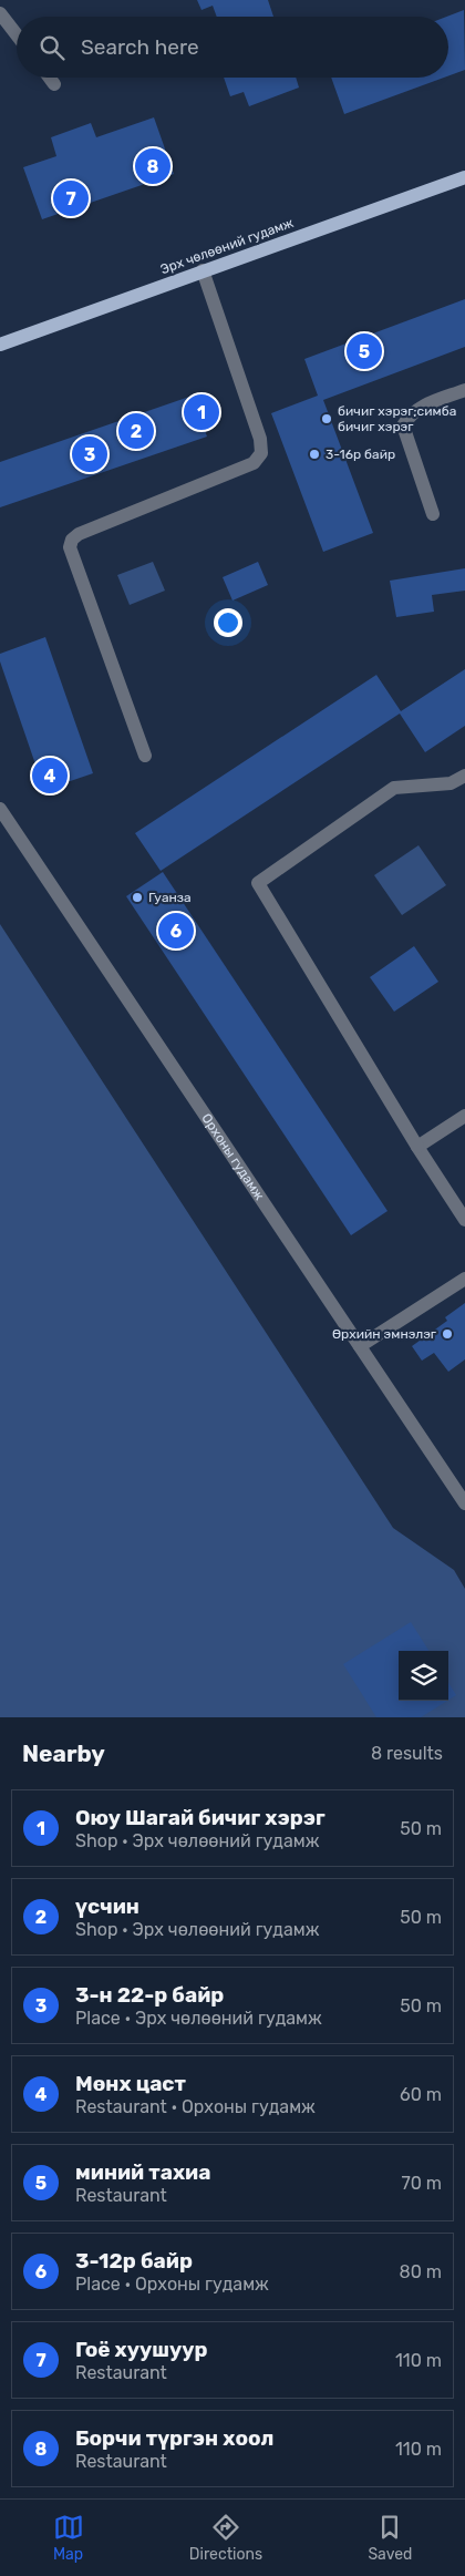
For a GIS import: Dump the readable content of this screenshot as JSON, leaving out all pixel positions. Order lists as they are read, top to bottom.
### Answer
{
  "streets": {
    "main road": ["Эрх чөлөөний гудамж"],
    "street": ["Орхоны гудамж"]
  },
  "places": [
    "бичиг хэрэг;симба бичиг хэрэг",
    "3-16р байр",
    "Гуанза",
    "Өрхийн эмнэлэг"
  ],
  "page": {
    "search": "Search here",
    "pins": [
      "8",
      "7",
      "5",
      "1",
      "2",
      "3",
      "4",
      "6"
    ],
    "heading": ["Nearby", "8 results"],
    "list": [
      {
        "mark": "1",
        "name": "Оюу Шагай бичиг хэрэг",
        "note": "Shop · Эрх чөлөөний гудамж",
        "value": "50 m"
      },
      {
        "mark": "2",
        "name": "үсчин",
        "note": "Shop · Эрх чөлөөний гудамж",
        "value": "50 m"
      },
      {
        "mark": "3",
        "name": "3-н 22-р байр",
        "note": "Place · Эрх чөлөөний гудамж",
        "value": "50 m"
      },
      {
        "mark": "4",
        "name": "Мөнх цаст",
        "note": "Restaurant · Орхоны гудамж",
        "value": "60 m"
      },
      {
        "mark": "5",
        "name": "миний тахиа",
        "note": "Restaurant",
        "value": "70 m"
      },
      {
        "mark": "6",
        "name": "3-12р байр",
        "note": "Place · Орхоны гудамж",
        "value": "80 m"
      },
      {
        "mark": "7",
        "name": "Гоё хуушуур",
        "note": "Restaurant",
        "value": "110 m"
      },
      {
        "mark": "8",
        "name": "Борчи түргэн хоол",
        "note": "Restaurant",
        "value": "110 m"
      }
    ],
    "nav": ["Map", "Directions", "Saved"]
  }
}
